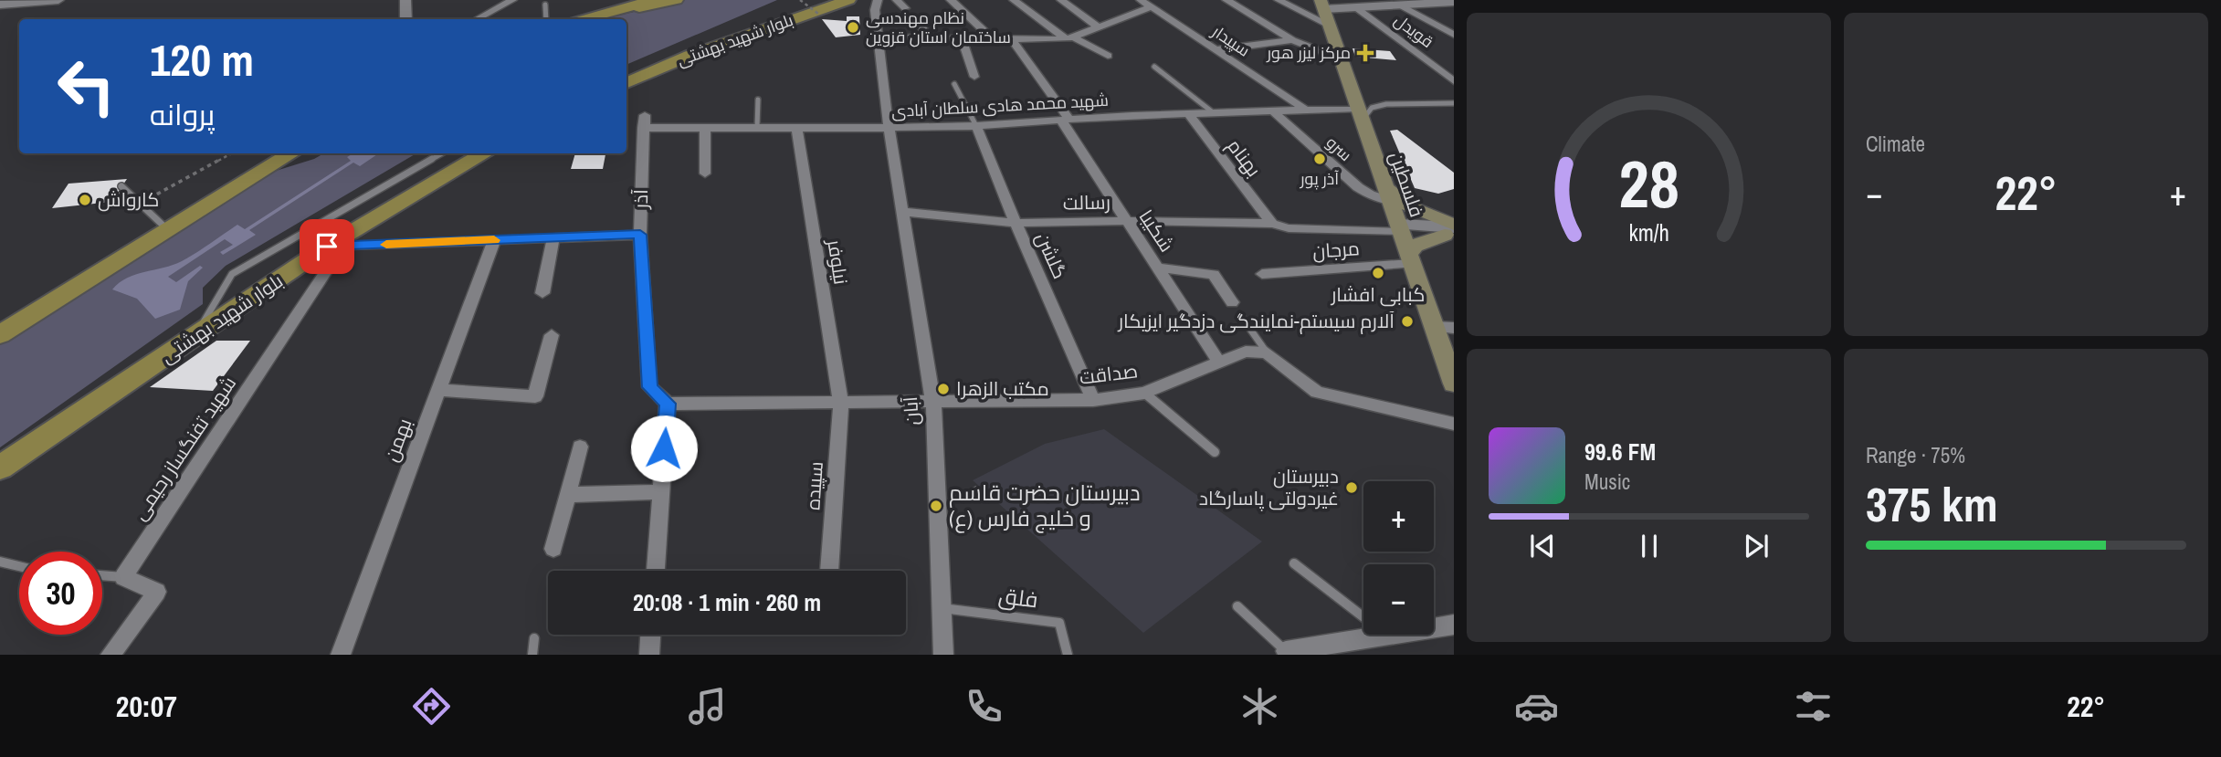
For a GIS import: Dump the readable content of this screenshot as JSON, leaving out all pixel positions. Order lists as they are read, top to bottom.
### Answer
{
  "streets": {
    "main road": ["بلوار شهید بهشتی", "فلسطین"],
    "street": [
      "قویدل",
      "سپیدار",
      "شهید محمد هادی سلطان آبادی",
      "سرو",
      "بهنام",
      "آذر",
      "رسالت",
      "شکیبا",
      "مرجان",
      "گلشن",
      "نیلوفر",
      "صداقت",
      "آبان",
      "بهمن",
      "شهید تفنگساز رحیمی",
      "سپیده"
    ],
    "lane": ["فلق"]
  },
  "crossings": [
    ["بلوار شهید بهشتی", "شهید تفنگساز رحیمی"],
    ["سپیدار", "شهید محمد هادی سلطان آبادی"],
    ["شهید محمد هادی سلطان آبادی", "سرو"],
    ["شهید محمد هادی سلطان آبادی", "بهنام"],
    ["شهید محمد هادی سلطان آبادی", "فلسطین"],
    ["شهید محمد هادی سلطان آبادی", "آذر"],
    ["شهید محمد هادی سلطان آبادی", "شکیبا"],
    ["شهید محمد هادی سلطان آبادی", "گلشن"],
    ["شهید محمد هادی سلطان آبادی", "نیلوفر"],
    ["شهید محمد هادی سلطان آبادی", "آبان"],
    ["سرو", "فلسطین"],
    ["بهنام", "رسالت"],
    ["فلسطین", "رسالت"],
    ["فلسطین", "مرجان"],
    ["آذر", "صداقت"],
    ["رسالت", "شکیبا"],
    ["رسالت", "گلشن"],
    ["رسالت", "آبان"],
    ["شکیبا", "صداقت"],
    ["گلشن", "صداقت"],
    ["نیلوفر", "صداقت"],
    ["نیلوفر", "سپیده"],
    ["صداقت", "آبان"],
    ["صداقت", "سپیده"],
    ["آبان", "فلق"]
  ],
  "places": {
    "other": [
      "نظام مهندسی ساختمان استان قزوین",
      "آذر پور",
      "کارواش",
      "کبابی افشار",
      "آلارم سیستم-نمایندگی دزدگیر ایزیکار",
      "مکتب الزهرا",
      "دبیرستان غیردولتی پاسارگاد",
      "دبیرستان حضرت قاسم (ع) و خلیج فارس"
    ],
    "health": ["مرکز لیزر هور"]
  },
  "page": {
    "tile": [
      "Climate",
      ["Range · 75%", "375 km"]
    ],
    "turn": ["120 m", "پروانه"],
    "heat": ["−", "22°", "+"],
    "song": ["99.6 FM", "Music"],
    "map_buttons": ["+", "−"],
    "limit": "30",
    "trip": "20:08 · 1 min · 260 m",
    "tabs": ["20:07", "22°"],
    "gauge": ["28", "km/h"]
  }
}
